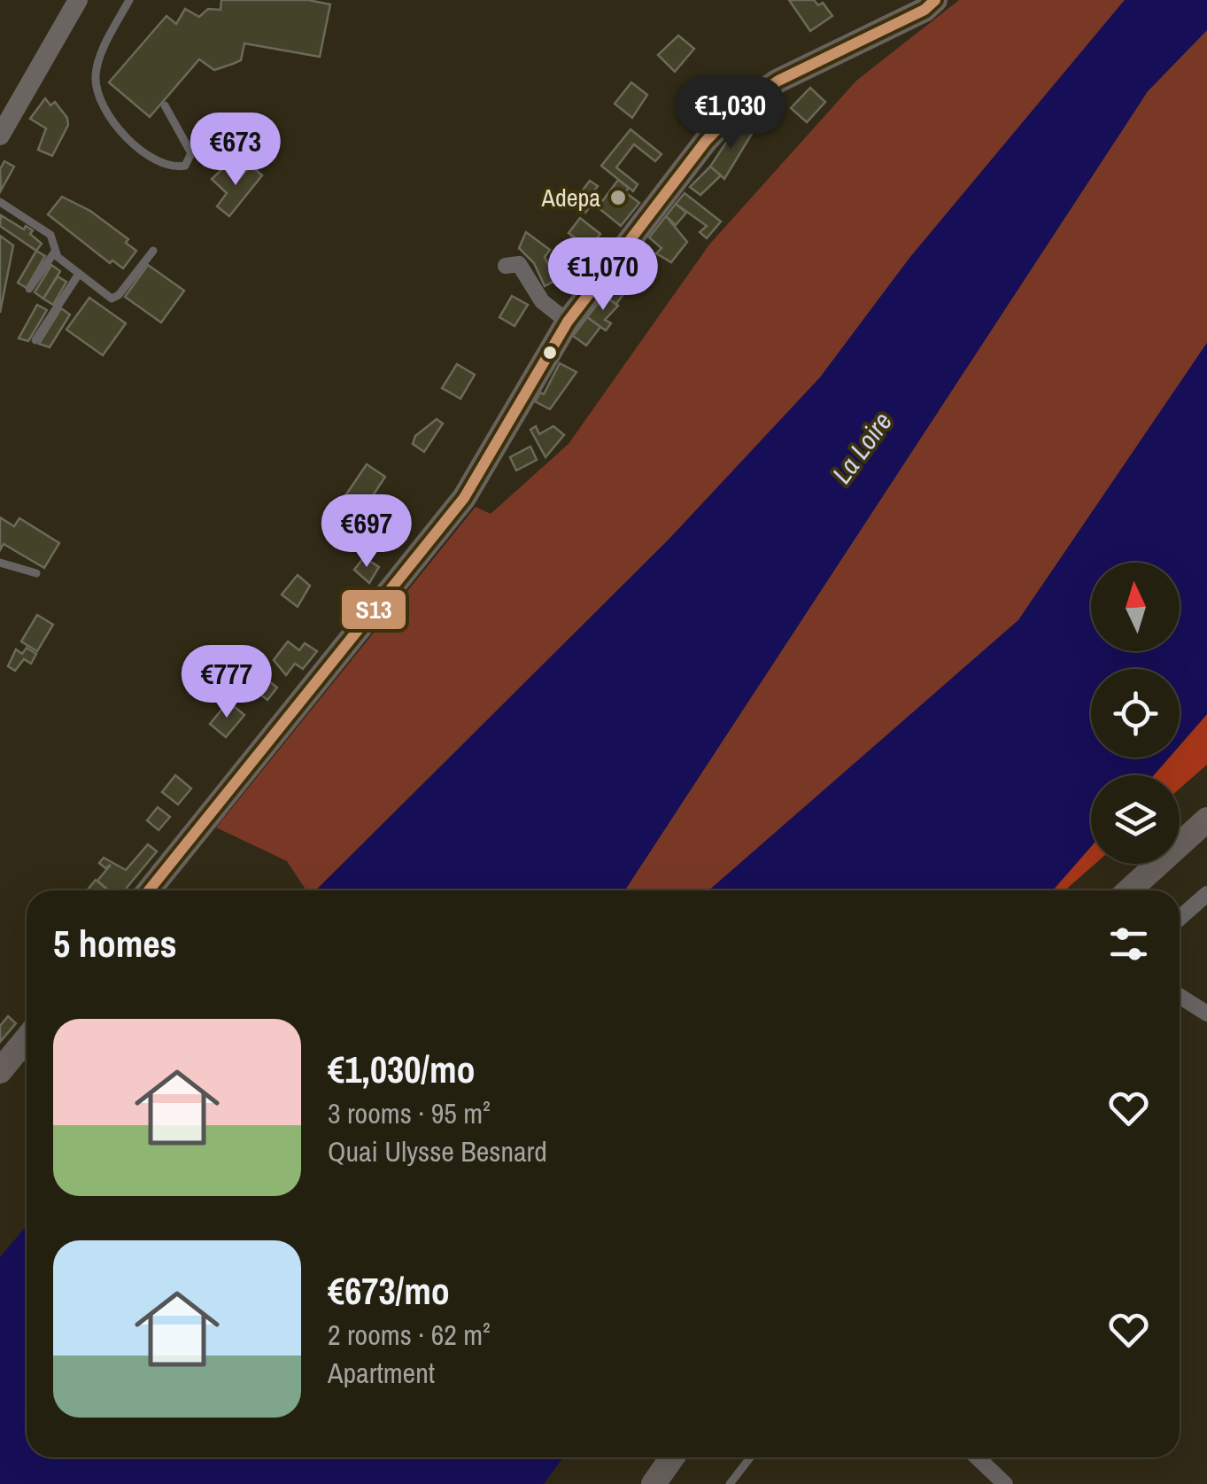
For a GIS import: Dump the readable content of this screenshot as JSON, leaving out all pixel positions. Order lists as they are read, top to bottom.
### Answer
{
  "water": ["La Loire"],
  "places": ["Adepa"],
  "lines": ["transit line S13"],
  "north": "top",
  "page": {
    "price": [
      "€1,030",
      "€673",
      "€1,070",
      "€697",
      "€777"
    ],
    "heading": "5 homes",
    "list": [
      {
        "name": "€1,030/mo",
        "note": "3 rooms · 95 m² · Quai Ulysse Besnard"
      },
      {
        "name": "€673/mo",
        "note": "2 rooms · 62 m² · Apartment"
      }
    ]
  }
}
